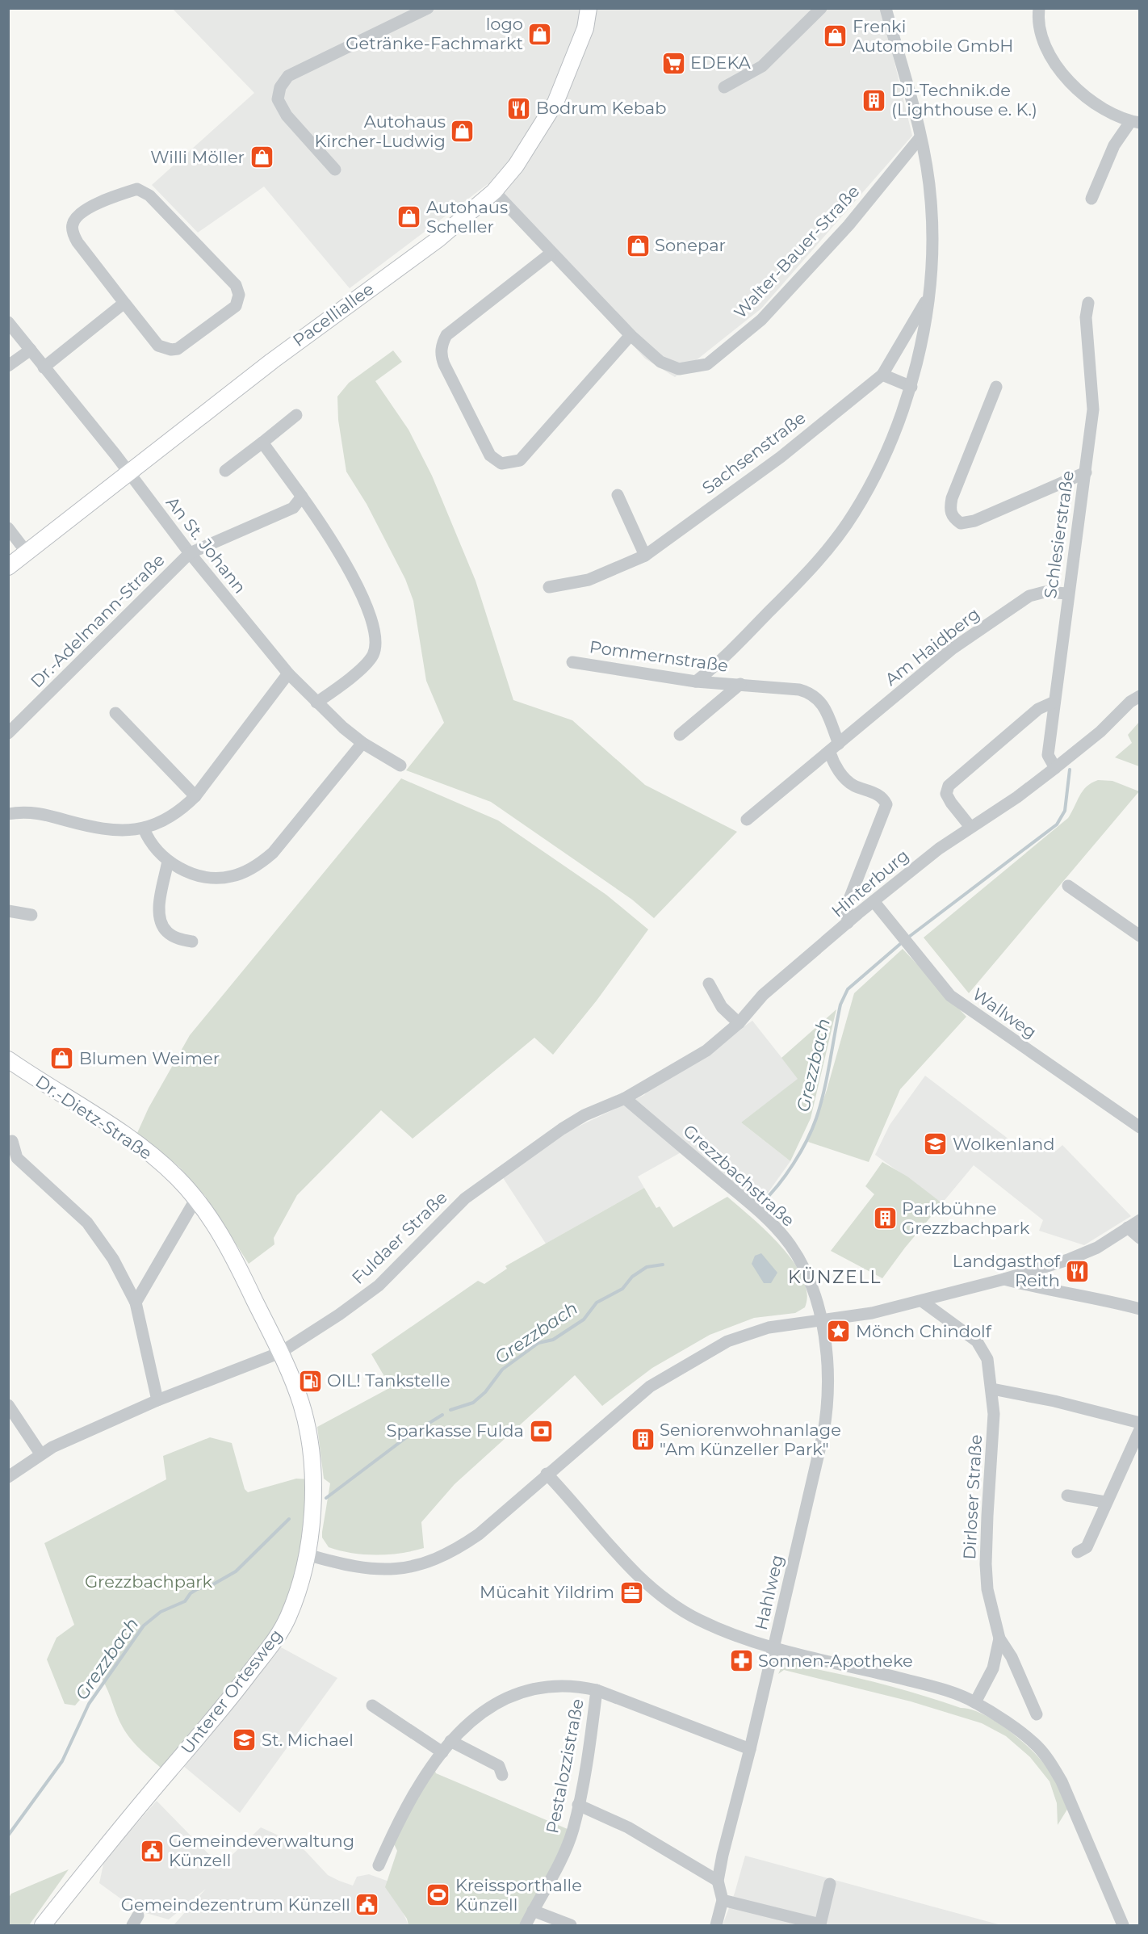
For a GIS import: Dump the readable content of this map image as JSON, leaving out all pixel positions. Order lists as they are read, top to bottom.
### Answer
{
  "streets": {
    "main road": ["Pacelliallee", "Dr.-Dietz-Straße", "Unterer Ortesweg"],
    "street": [
      "Walter-Bauer-Straße",
      "Sachsenstraße",
      "Schlesierstraße",
      "An St. Johann",
      "Dr.-Adelmann-Straße",
      "Am Haidberg",
      "Pommernstraße",
      "Hinterburg",
      "Wallweg",
      "Grezzbachstraße",
      "Fuldaer Straße",
      "Dirloser Straße",
      "Hahlweg",
      "Pestalozzistraße"
    ]
  },
  "crossings": [
    ["Walter-Bauer-Straße", "Pacelliallee"],
    ["Pacelliallee", "An St. Johann"],
    ["Schlesierstraße", "Am Haidberg"],
    ["Schlesierstraße", "Hinterburg"],
    ["An St. Johann", "Dr.-Adelmann-Straße"],
    ["Am Haidberg", "Pommernstraße"],
    ["Hinterburg", "Wallweg"],
    ["Hinterburg", "Grezzbachstraße"],
    ["Hinterburg", "Fuldaer Straße"],
    ["Dr.-Dietz-Straße", "Fuldaer Straße"],
    ["Dr.-Dietz-Straße", "Unterer Ortesweg"],
    ["Grezzbachstraße", "Fuldaer Straße"],
    ["Grezzbachstraße", "Hahlweg"],
    ["Fuldaer Straße", "Unterer Ortesweg"]
  ],
  "districts": ["KÜNZELL"],
  "water": ["Grezzbach"],
  "parks": ["Grezzbachpark"],
  "places": {
    "shop": [
      "logo Getränke-Fachmarkt",
      "Frenki Automobile GmbH",
      "Autohaus Kircher-Ludwig",
      "Willi Möller",
      "Autohaus Scheller",
      "Sonepar",
      "Blumen Weimer"
    ],
    "supermarket": ["EDEKA"],
    "building": ["DJ-Technik.de (Lighthouse e. K.)", "Parkbühne Grezzbachpark", "Seniorenwohnanlage \"Am Künzeller Park\""],
    "restaurant": ["Bodrum Kebab", "Landgasthof Reith"],
    "school or university": ["Wolkenland", "St. Michael"],
    "place": ["Mönch Chindolf"],
    "fuel station": ["OIL! Tankstelle"],
    "bank": ["Sparkasse Fulda"],
    "office": ["Mücahit Yildrim"],
    "pharmacy": ["Sonnen-Apotheke"],
    "public building": ["Gemeindeverwaltung Künzell", "Gemeindezentrum Künzell"],
    "sports": ["Kreissporthalle Künzell"]
  }
}
